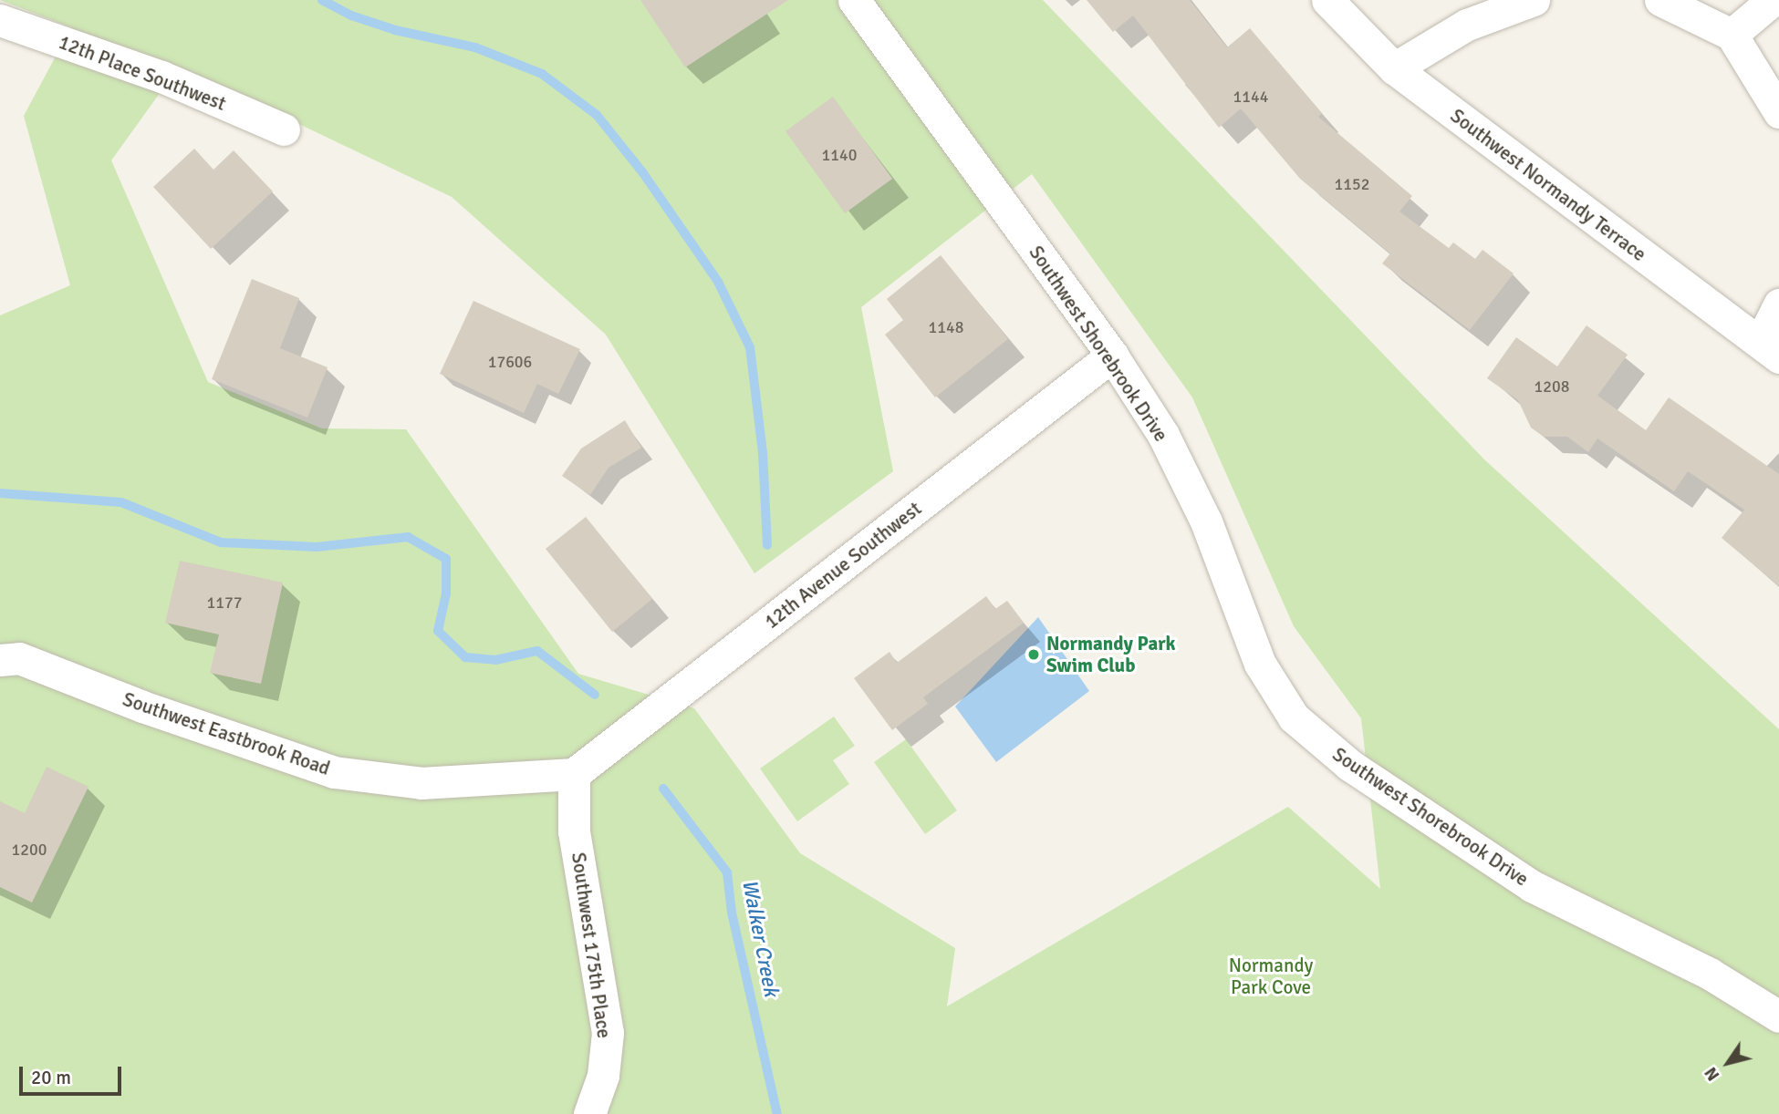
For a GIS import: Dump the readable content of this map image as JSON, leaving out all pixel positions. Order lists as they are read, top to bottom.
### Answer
{
  "streets": {
    "street": [
      "12th Place Southwest",
      "Southwest Normandy Terrace",
      "Southwest Shorebrook Drive",
      "12th Avenue Southwest",
      "Southwest Eastbrook Road",
      "Southwest 175th Place"
    ]
  },
  "crossings": [
    ["Southwest Shorebrook Drive", "12th Avenue Southwest"],
    ["12th Avenue Southwest", "Southwest Eastbrook Road"],
    ["12th Avenue Southwest", "Southwest 175th Place"],
    ["Southwest Eastbrook Road", "Southwest 175th Place"]
  ],
  "water": ["Walker Creek"],
  "parks": ["Normandy Park Cove"],
  "places": ["Normandy Park Swim Club"],
  "house_numbers": [
    "1144",
    "1140",
    "1152",
    "1148",
    "17606",
    "1208",
    "1177",
    "1200"
  ],
  "scale_bar": "20 m",
  "north": "bottom left"
}
